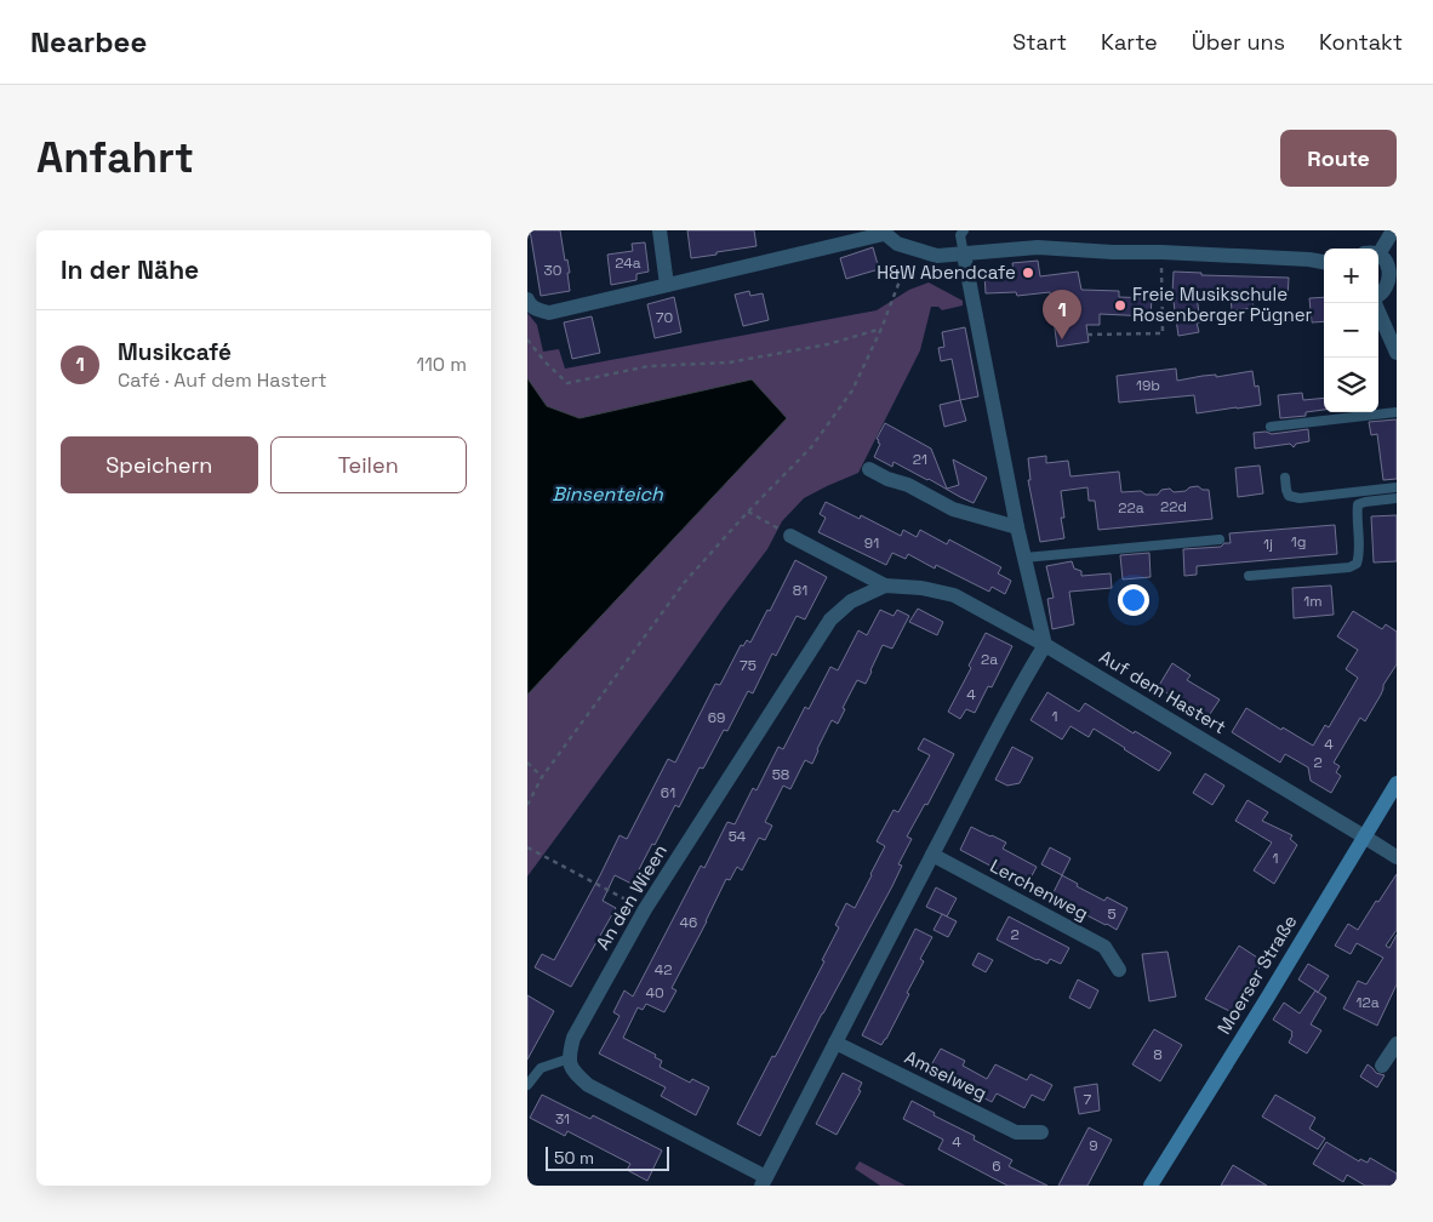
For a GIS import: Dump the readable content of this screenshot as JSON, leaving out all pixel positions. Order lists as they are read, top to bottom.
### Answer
{
  "streets": {
    "main road": ["Moerser Straße"],
    "street": [
      "Auf dem Hastert",
      "Lerchenweg",
      "An den Wieen",
      "Amselweg"
    ]
  },
  "crossings": [
    ["Auf dem Hastert", "An den Wieen"],
    ["Auf dem Hastert", "Moerser Straße"]
  ],
  "water": ["Binsenteich"],
  "places": ["H&W Abendcafe", "Freie Musikschule Rosenberger Pügner"],
  "house_numbers": [
    "24a",
    "30",
    "70",
    "19b",
    "21",
    "22d",
    "22a",
    "1g",
    "91",
    "1j",
    "81",
    "1m",
    "2a",
    "75",
    "4",
    "1",
    "69",
    "4",
    "2",
    "58",
    "61",
    "54",
    "1",
    "5",
    "46",
    "2",
    "42",
    "40",
    "12a",
    "8",
    "7",
    "31",
    "4",
    "9",
    "6"
  ],
  "scale_bar": "50 m",
  "page": {
    "header": "Nearbee",
    "nav": [
      "Start",
      "Karte",
      "Über uns",
      "Kontakt"
    ],
    "buttons": [
      "Route",
      ["Speichern", "Teilen"]
    ],
    "title": "Anfahrt",
    "heading": "In der Nähe",
    "map_buttons": ["+", "−"],
    "pins": "1",
    "list": [
      {
        "mark": "1",
        "name": "Musikcafé",
        "note": "Café · Auf dem Hastert",
        "value": "110 m"
      }
    ],
    "scale": "50 m"
  }
}
